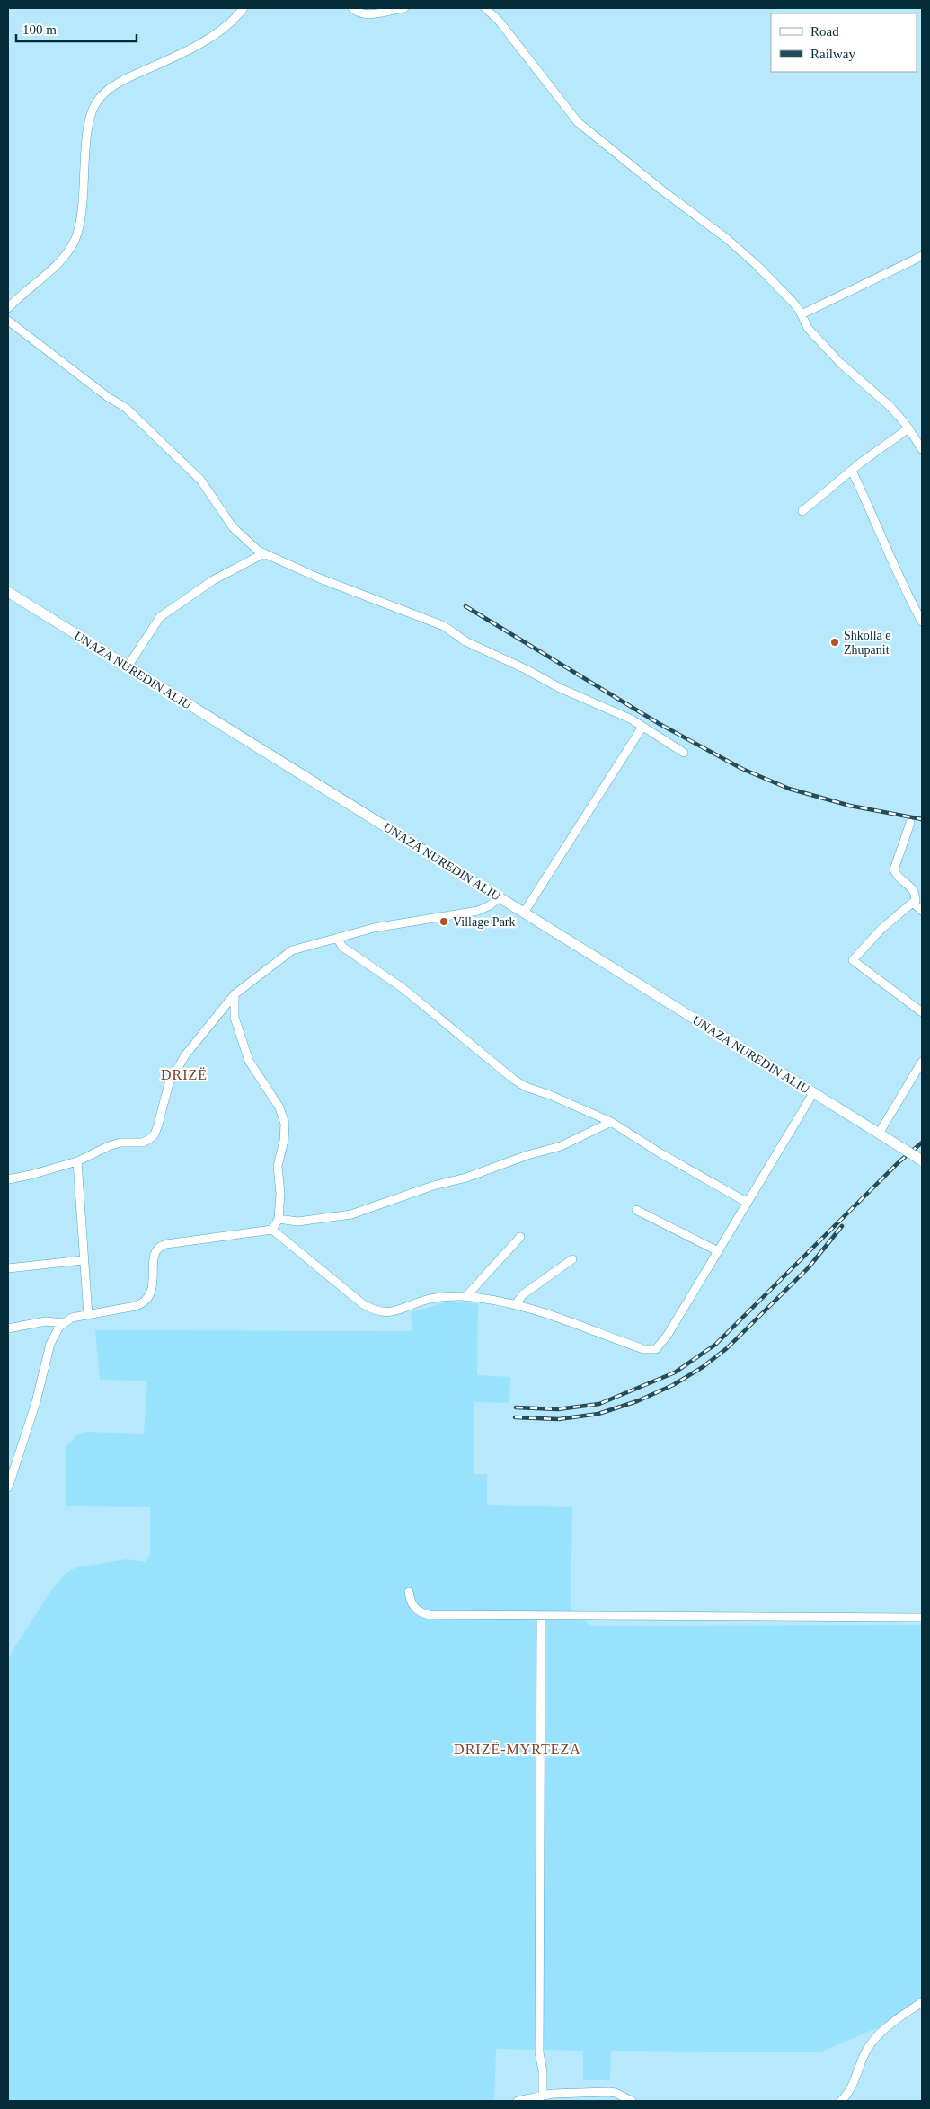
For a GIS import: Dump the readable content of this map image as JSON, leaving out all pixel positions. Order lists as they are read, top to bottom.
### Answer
{
  "streets": {
    "main road": ["UNAZA NUREDIN ALIU"]
  },
  "districts": ["DRIZË", "DRIZË-MYRTEZA"],
  "places": ["Shkolla e Zhupanit", "Village Park"],
  "legend": ["Road", "Railway"],
  "scale_bar": "100 m"
}
